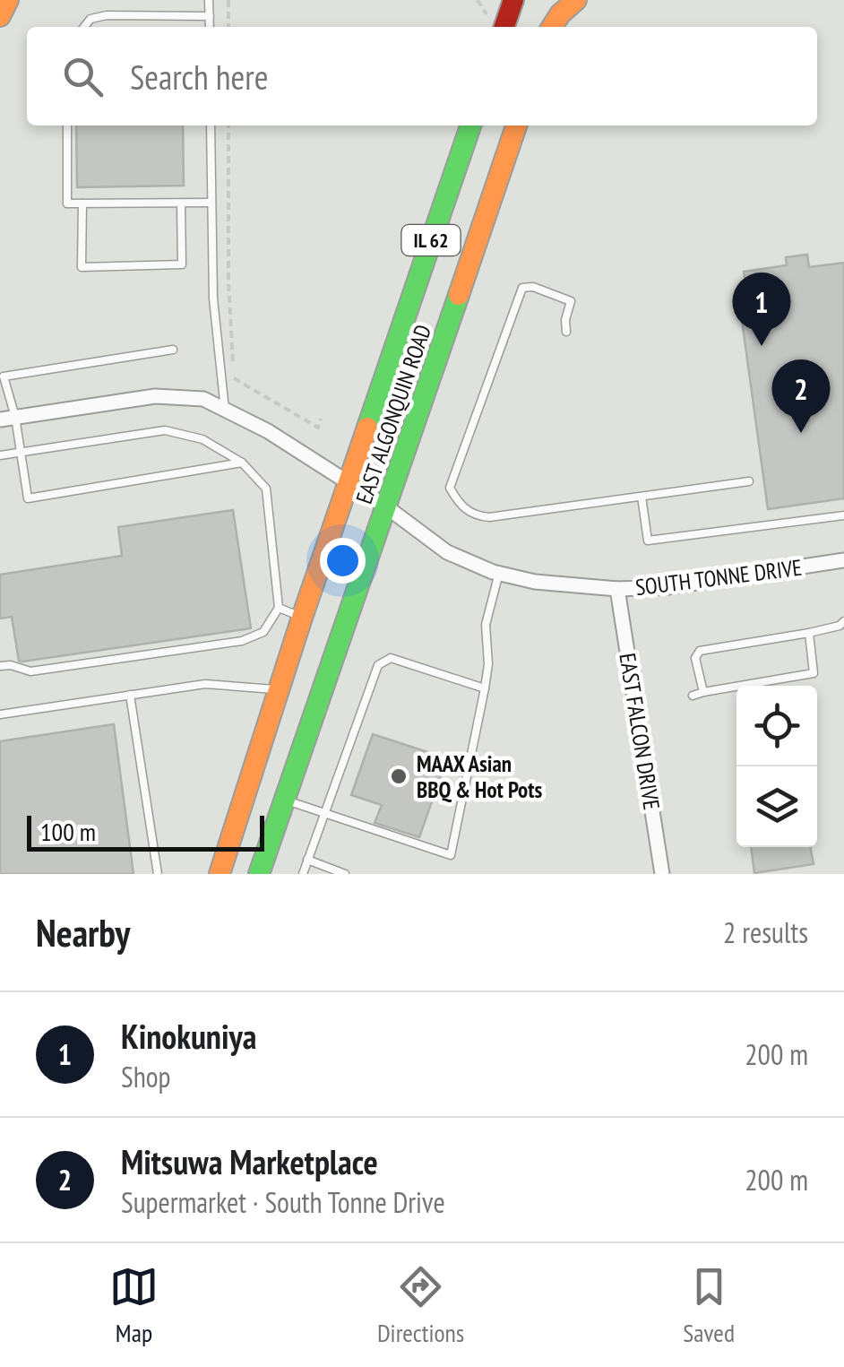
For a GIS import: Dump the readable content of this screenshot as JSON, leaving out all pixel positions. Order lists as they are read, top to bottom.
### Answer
{
  "streets": {
    "main road": ["IL 62", "EAST ALGONQUIN ROAD"],
    "street": ["SOUTH TONNE DRIVE", "EAST FALCON DRIVE"]
  },
  "crossings": [
    ["EAST ALGONQUIN ROAD", "SOUTH TONNE DRIVE"],
    ["SOUTH TONNE DRIVE", "EAST FALCON DRIVE"]
  ],
  "places": ["MAAX Asian BBQ & Hot Pots"],
  "scale_bar": "100 m",
  "page": {
    "search": "Search here",
    "pins": ["1", "2"],
    "scale": "100 m",
    "heading": ["Nearby", "2 results"],
    "list": [
      {
        "mark": "1",
        "name": "Kinokuniya",
        "note": "Shop",
        "value": "200 m"
      },
      {
        "mark": "2",
        "name": "Mitsuwa Marketplace",
        "note": "Supermarket · South Tonne Drive",
        "value": "200 m"
      }
    ],
    "nav": ["Map", "Directions", "Saved"]
  }
}
